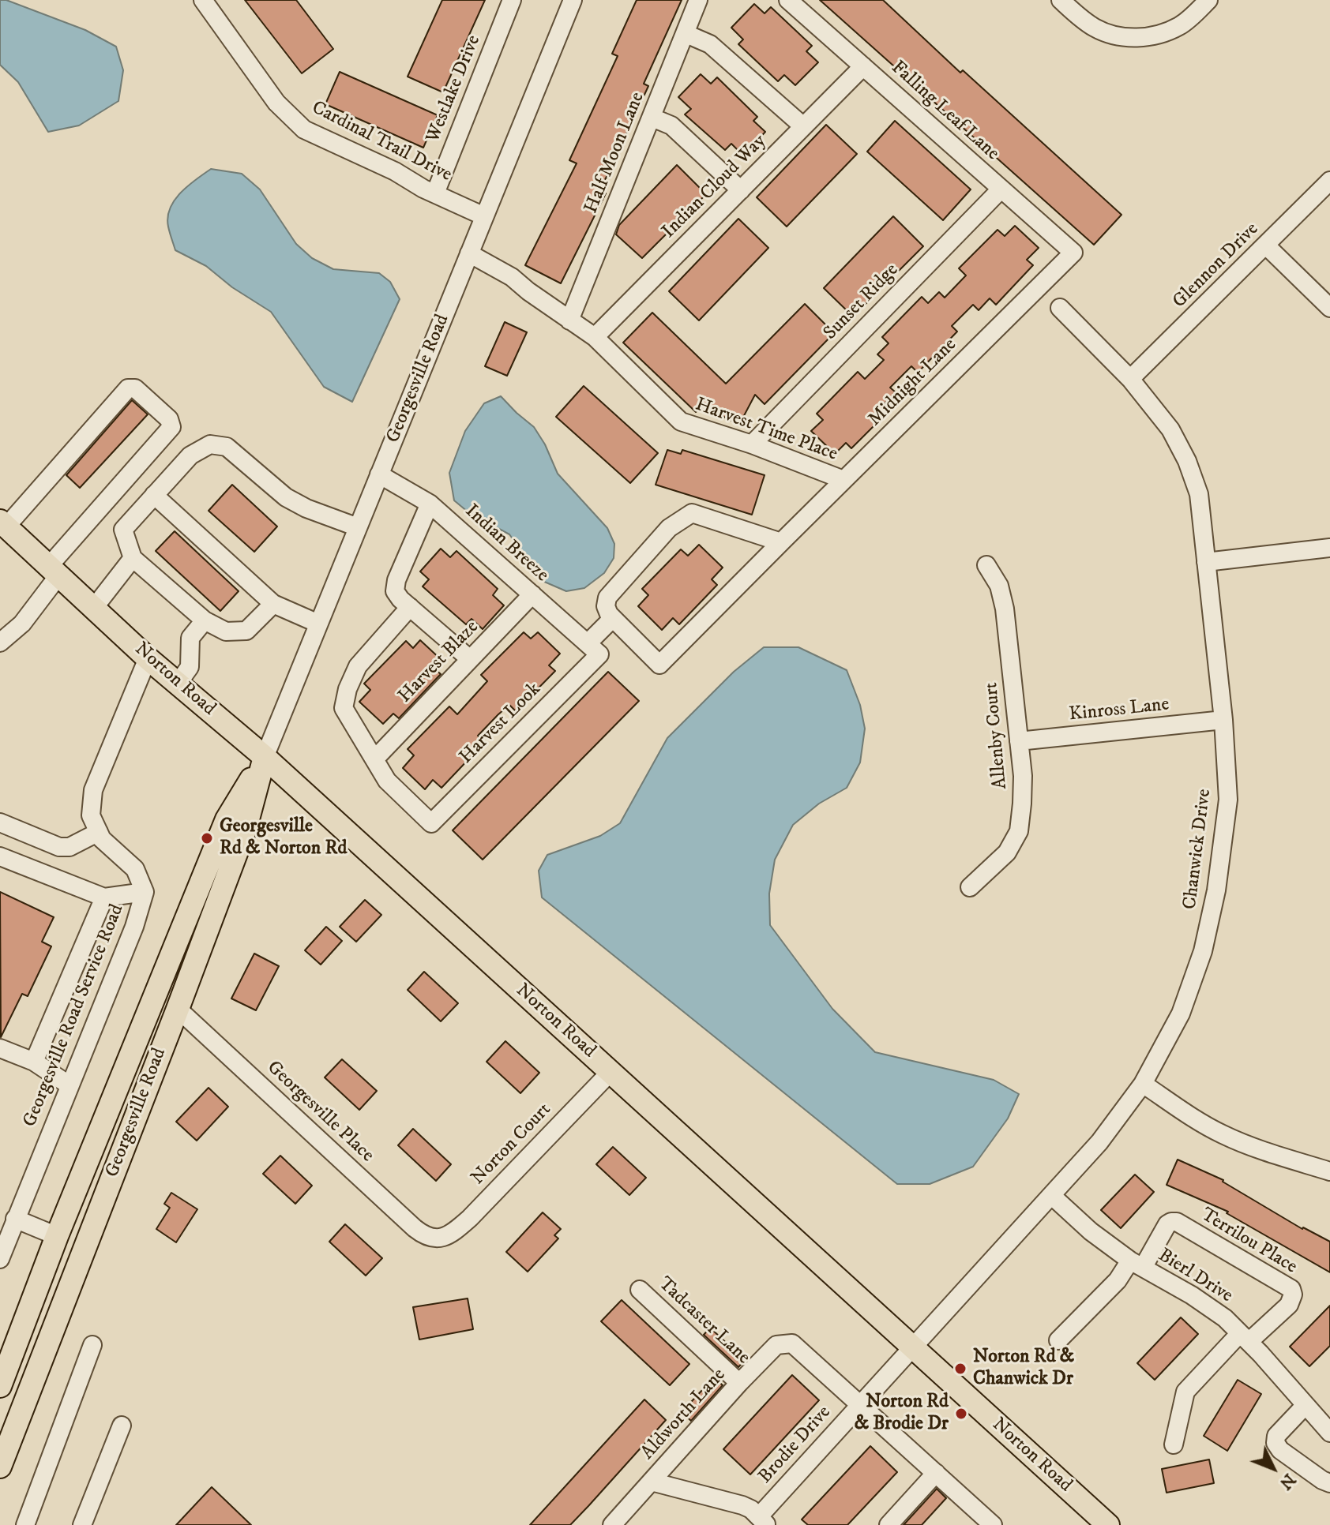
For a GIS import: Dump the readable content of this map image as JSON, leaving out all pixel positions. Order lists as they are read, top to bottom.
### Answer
{
  "streets": {
    "main road": ["Georgesville Road", "Norton Road"],
    "street": [
      "Westlake Drive",
      "Falling Leaf Lane",
      "Cardinal Trail Drive",
      "Half Moon Lane",
      "Indian Cloud Way",
      "Glennon Drive",
      "Sunset Ridge",
      "Midnight Lane",
      "Harvest Time Place",
      "Indian Breeze",
      "Harvest Blaze",
      "Kinross Lane",
      "Harvest Look",
      "Allenby Court",
      "Chanwick Drive",
      "Georgesville Road Service Road",
      "Georgesville Place",
      "Norton Court",
      "Terrilou Place",
      "Bierl Drive",
      "Tadcaster Lane",
      "Aldworth Lane",
      "Brodie Drive"
    ]
  },
  "crossings": [
    ["Westlake Drive", "Cardinal Trail Drive"],
    ["Falling Leaf Lane", "Indian Cloud Way"],
    ["Falling Leaf Lane", "Sunset Ridge"],
    ["Falling Leaf Lane", "Midnight Lane"],
    ["Cardinal Trail Drive", "Georgesville Road"],
    ["Half Moon Lane", "Harvest Time Place"],
    ["Indian Cloud Way", "Harvest Time Place"],
    ["Glennon Drive", "Chanwick Drive"],
    ["Sunset Ridge", "Harvest Time Place"],
    ["Georgesville Road", "Harvest Time Place"],
    ["Georgesville Road", "Indian Breeze"],
    ["Georgesville Road", "Norton Road"],
    ["Georgesville Road", "Georgesville Place"],
    ["Midnight Lane", "Harvest Time Place"],
    ["Indian Breeze", "Harvest Blaze"],
    ["Indian Breeze", "Harvest Look"],
    ["Harvest Blaze", "Harvest Look"],
    ["Norton Road", "Chanwick Drive"],
    ["Norton Road", "Georgesville Road Service Road"],
    ["Norton Road", "Norton Court"],
    ["Norton Road", "Brodie Drive"],
    ["Kinross Lane", "Allenby Court"],
    ["Kinross Lane", "Chanwick Drive"],
    ["Chanwick Drive", "Bierl Drive"],
    ["Chanwick Drive", "Brodie Drive"],
    ["Georgesville Place", "Norton Court"],
    ["Terrilou Place", "Bierl Drive"],
    ["Tadcaster Lane", "Aldworth Lane"],
    ["Aldworth Lane", "Brodie Drive"]
  ],
  "places": ["Georgesville Rd & Norton Rd", "Norton Rd & Chanwick Dr", "Norton Rd & Brodie Dr"],
  "north": "bottom right"
}
